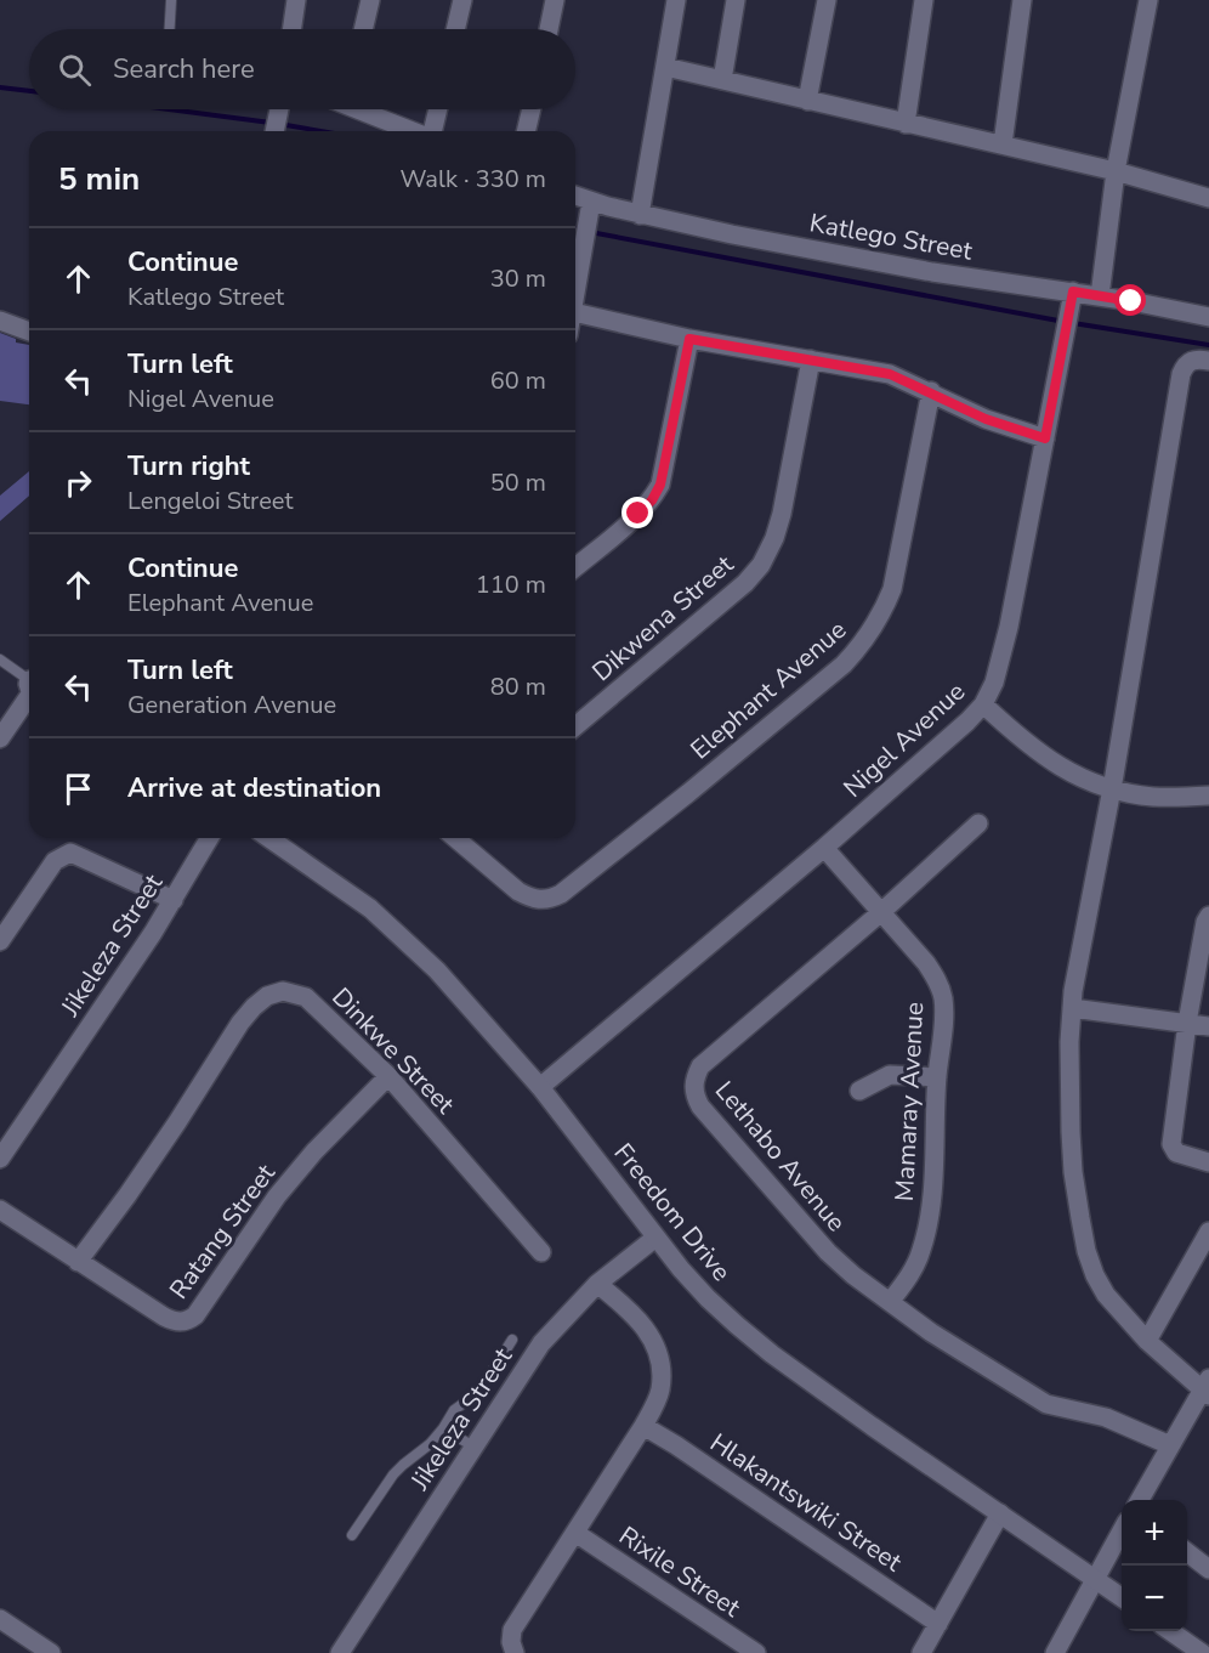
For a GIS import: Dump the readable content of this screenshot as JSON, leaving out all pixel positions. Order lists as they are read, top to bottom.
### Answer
{
  "streets": {
    "street": [
      "Katlego Street",
      "Dikwena Street",
      "Elephant Avenue",
      "Nigel Avenue",
      "Jikeleza Street",
      "Dinkwe Street",
      "Mamaray Avenue",
      "Lethabo Avenue",
      "Freedom Drive",
      "Ratang Street",
      "Hlakantswiki Street",
      "Rixile Street"
    ]
  },
  "crossings": [
    ["Katlego Street", "Nigel Avenue"],
    ["Nigel Avenue", "Mamaray Avenue"],
    ["Nigel Avenue", "Freedom Drive"],
    ["Jikeleza Street", "Freedom Drive"],
    ["Dinkwe Street", "Ratang Street"],
    ["Mamaray Avenue", "Lethabo Avenue"]
  ],
  "page": {
    "search": "Search here",
    "heading": ["5 min", "Walk · 330 m"],
    "list": [
      ["Continue", "Katlego Street", "30 m"],
      ["Turn left", "Nigel Avenue", "60 m"],
      ["Turn right", "Lengeloi Street", "50 m"],
      ["Continue", "Elephant Avenue", "110 m"],
      ["Turn left", "Generation Avenue", "80 m"],
      "Arrive at destination"
    ],
    "map_buttons": ["+", "−"]
  }
}
